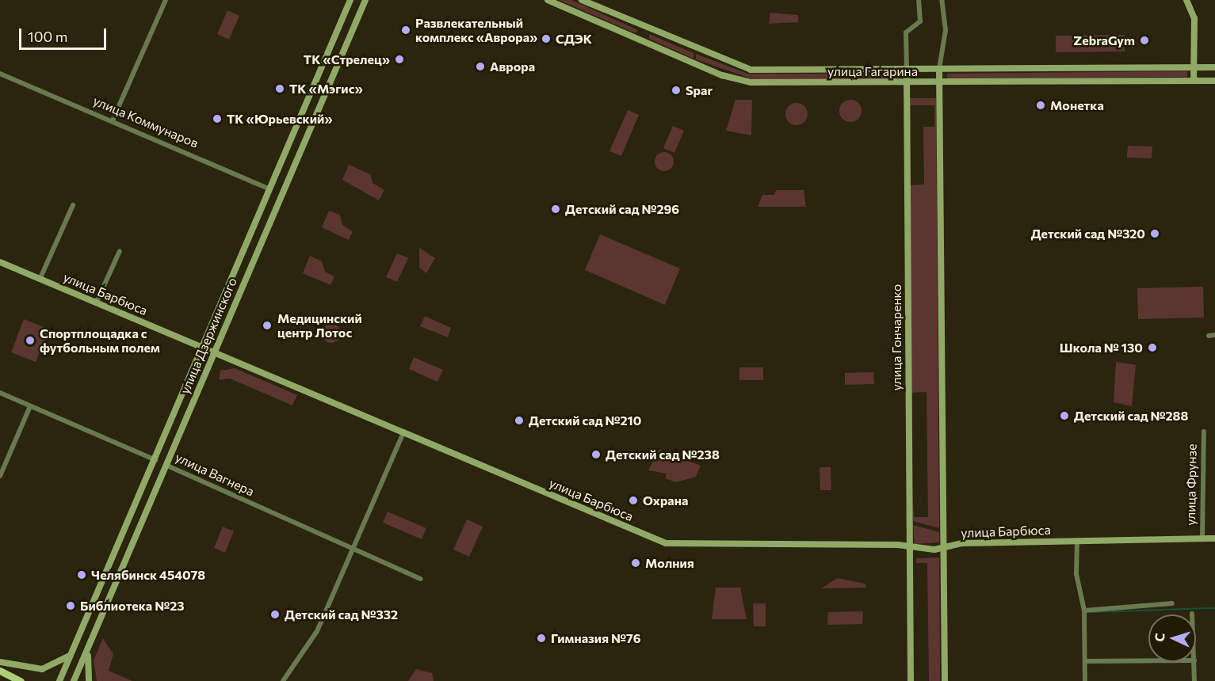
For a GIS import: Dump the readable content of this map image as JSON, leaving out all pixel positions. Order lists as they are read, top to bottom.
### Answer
{
  "streets": {
    "main road": [
      "улица Гагарина",
      "улица Коммунаров",
      "улица Барбюса",
      "улица Дзержинского",
      "улица Гончаренко",
      "улица Вагнера"
    ],
    "street": ["улица Фрунзе"]
  },
  "crossings": [
    ["улица Гагарина", "улица Гончаренко"],
    ["улица Коммунаров", "улица Дзержинского"],
    ["улица Барбюса", "улица Дзержинского"],
    ["улица Барбюса", "улица Гончаренко"],
    ["улица Барбюса", "улица Фрунзе"],
    ["улица Дзержинского", "улица Вагнера"]
  ],
  "places": [
    "Развлекательный комплекс «Аврора»",
    "СДЭК",
    "ZebraGym",
    "ТК «Стрелец»",
    "Аврора",
    "ТК «Мэгис»",
    "Spar",
    "Монетка",
    "ТК «Юрьевский»",
    "Детский сад №296",
    "Детский сад №320",
    "Медицинский центр Лотос",
    "Спортплощадка с футбольным полем",
    "Школа № 130",
    "Детский сад №288",
    "Детский сад №210",
    "Детский сад №238",
    "Охрана",
    "Молния",
    "Челябинск 454078",
    "Библиотека №23",
    "Детский cад №332",
    "Гимназия №76"
  ],
  "scale_bar": "100 m",
  "north": "left"
}
